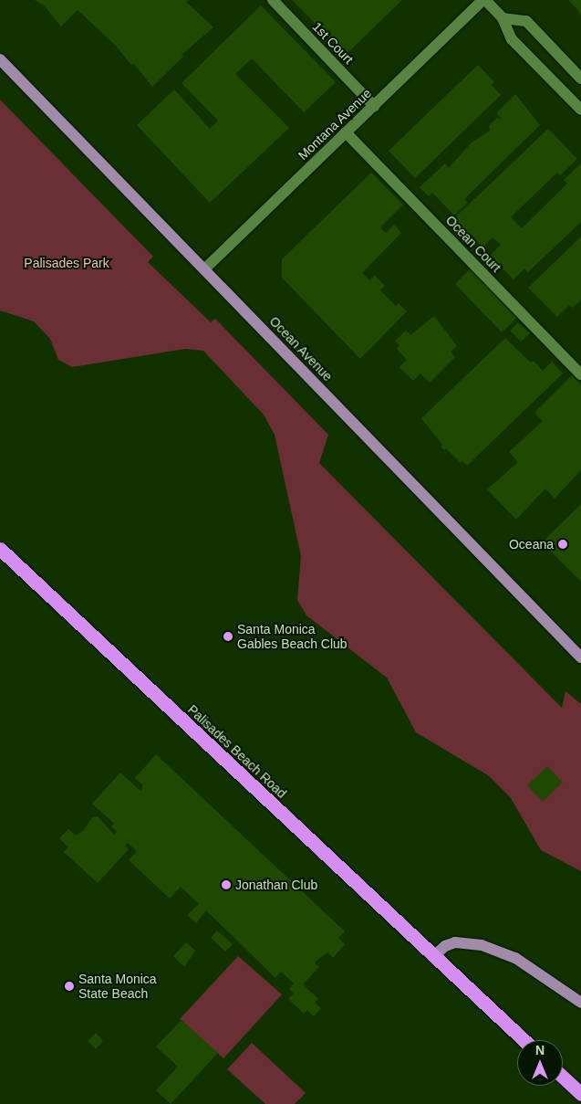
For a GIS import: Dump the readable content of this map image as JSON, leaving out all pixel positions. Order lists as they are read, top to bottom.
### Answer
{
  "streets": {
    "highway": ["Palisades Beach Road"],
    "main road": ["Ocean Avenue"],
    "street": ["1st Court", "Montana Avenue", "Ocean Court"]
  },
  "crossings": [
    ["1st Court", "Montana Avenue"],
    ["Montana Avenue", "Ocean Court"],
    ["Montana Avenue", "Ocean Avenue"]
  ],
  "parks": ["Palisades Park"],
  "places": [
    "Oceana",
    "Santa Monica Gables Beach Club",
    "Jonathan Club",
    "Santa Monica State Beach"
  ],
  "north": "top"
}
